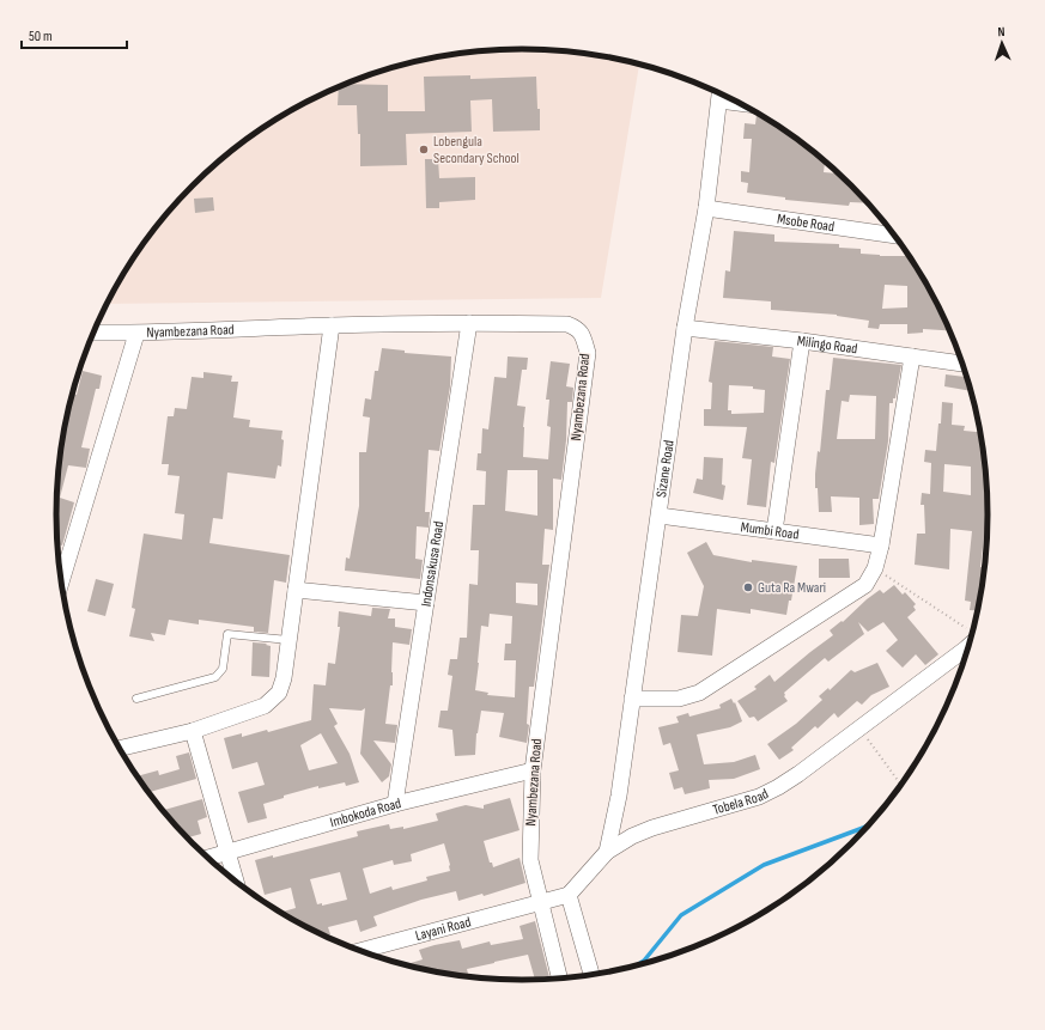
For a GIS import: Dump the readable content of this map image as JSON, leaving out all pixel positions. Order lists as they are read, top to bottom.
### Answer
{
  "streets": {
    "street": [
      "Msobe Road",
      "Nyambezana Road",
      "Milingo Road",
      "Sizane Road",
      "Mumbi Road",
      "Indonsakusa Road",
      "Tobela Road",
      "Imbokoda Road",
      "Layani Road"
    ]
  },
  "crossings": [
    ["Msobe Road", "Sizane Road"],
    ["Nyambezana Road", "Indonsakusa Road"],
    ["Nyambezana Road", "Imbokoda Road"],
    ["Nyambezana Road", "Layani Road"],
    ["Milingo Road", "Sizane Road"],
    ["Sizane Road", "Mumbi Road"],
    ["Sizane Road", "Tobela Road"],
    ["Indonsakusa Road", "Imbokoda Road"],
    ["Tobela Road", "Layani Road"]
  ],
  "places": ["Lobengula Secondary School", "Guta Ra Mwari"],
  "scale_bar": "50 m",
  "north": "top"
}
